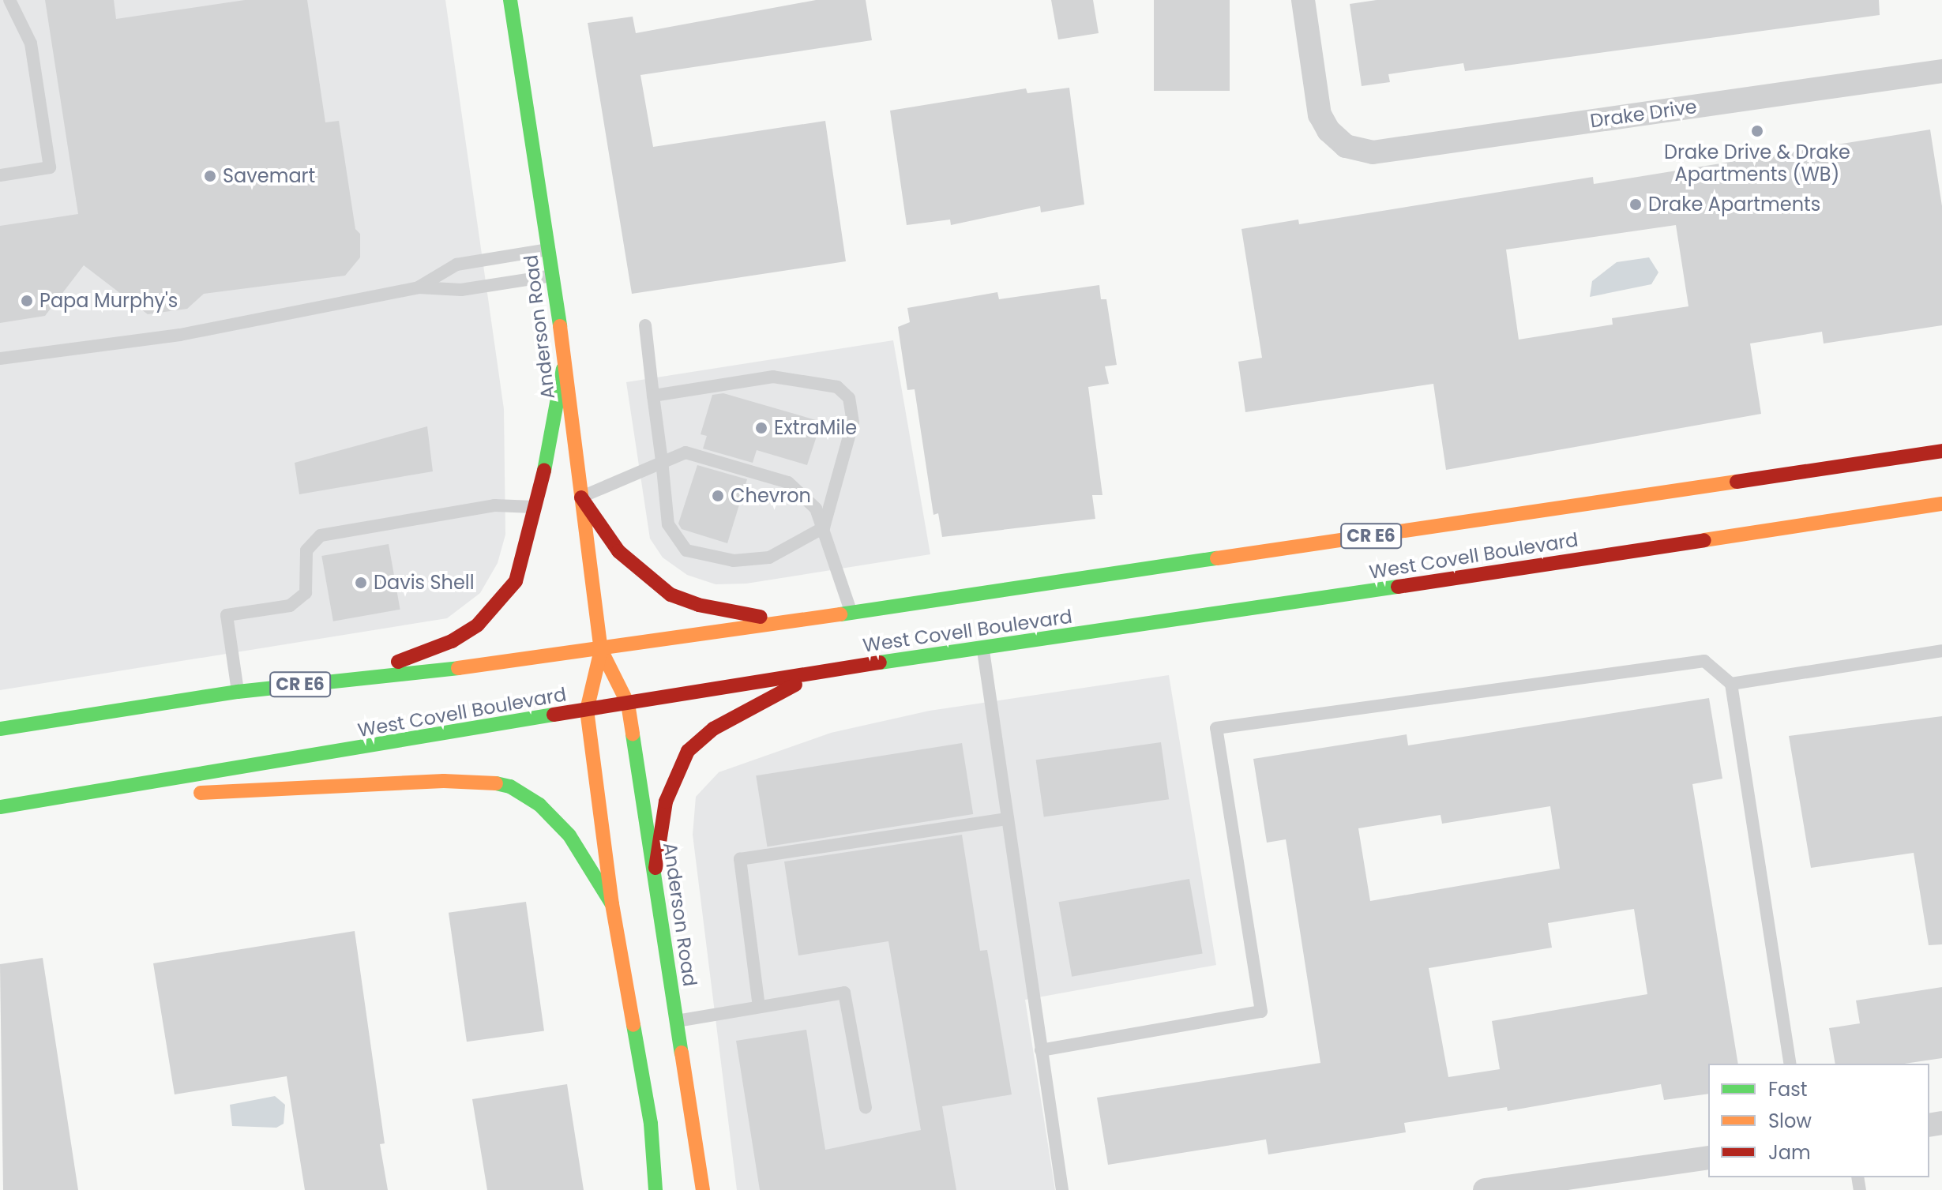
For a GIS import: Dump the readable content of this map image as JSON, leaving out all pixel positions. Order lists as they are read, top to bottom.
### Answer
{
  "streets": {
    "main road": ["Anderson Road", "CR E6", "West Covell Boulevard"],
    "street": ["Drake Drive"]
  },
  "crossings": [
    ["Anderson Road", "West Covell Boulevard"]
  ],
  "places": [
    "Drake Drive & Drake Apartments (WB)",
    "Savemart",
    "Drake Apartments",
    "Papa Murphy's",
    "ExtraMile",
    "Chevron",
    "Davis Shell"
  ],
  "legend": ["Fast", "Slow", "Jam"]
}
